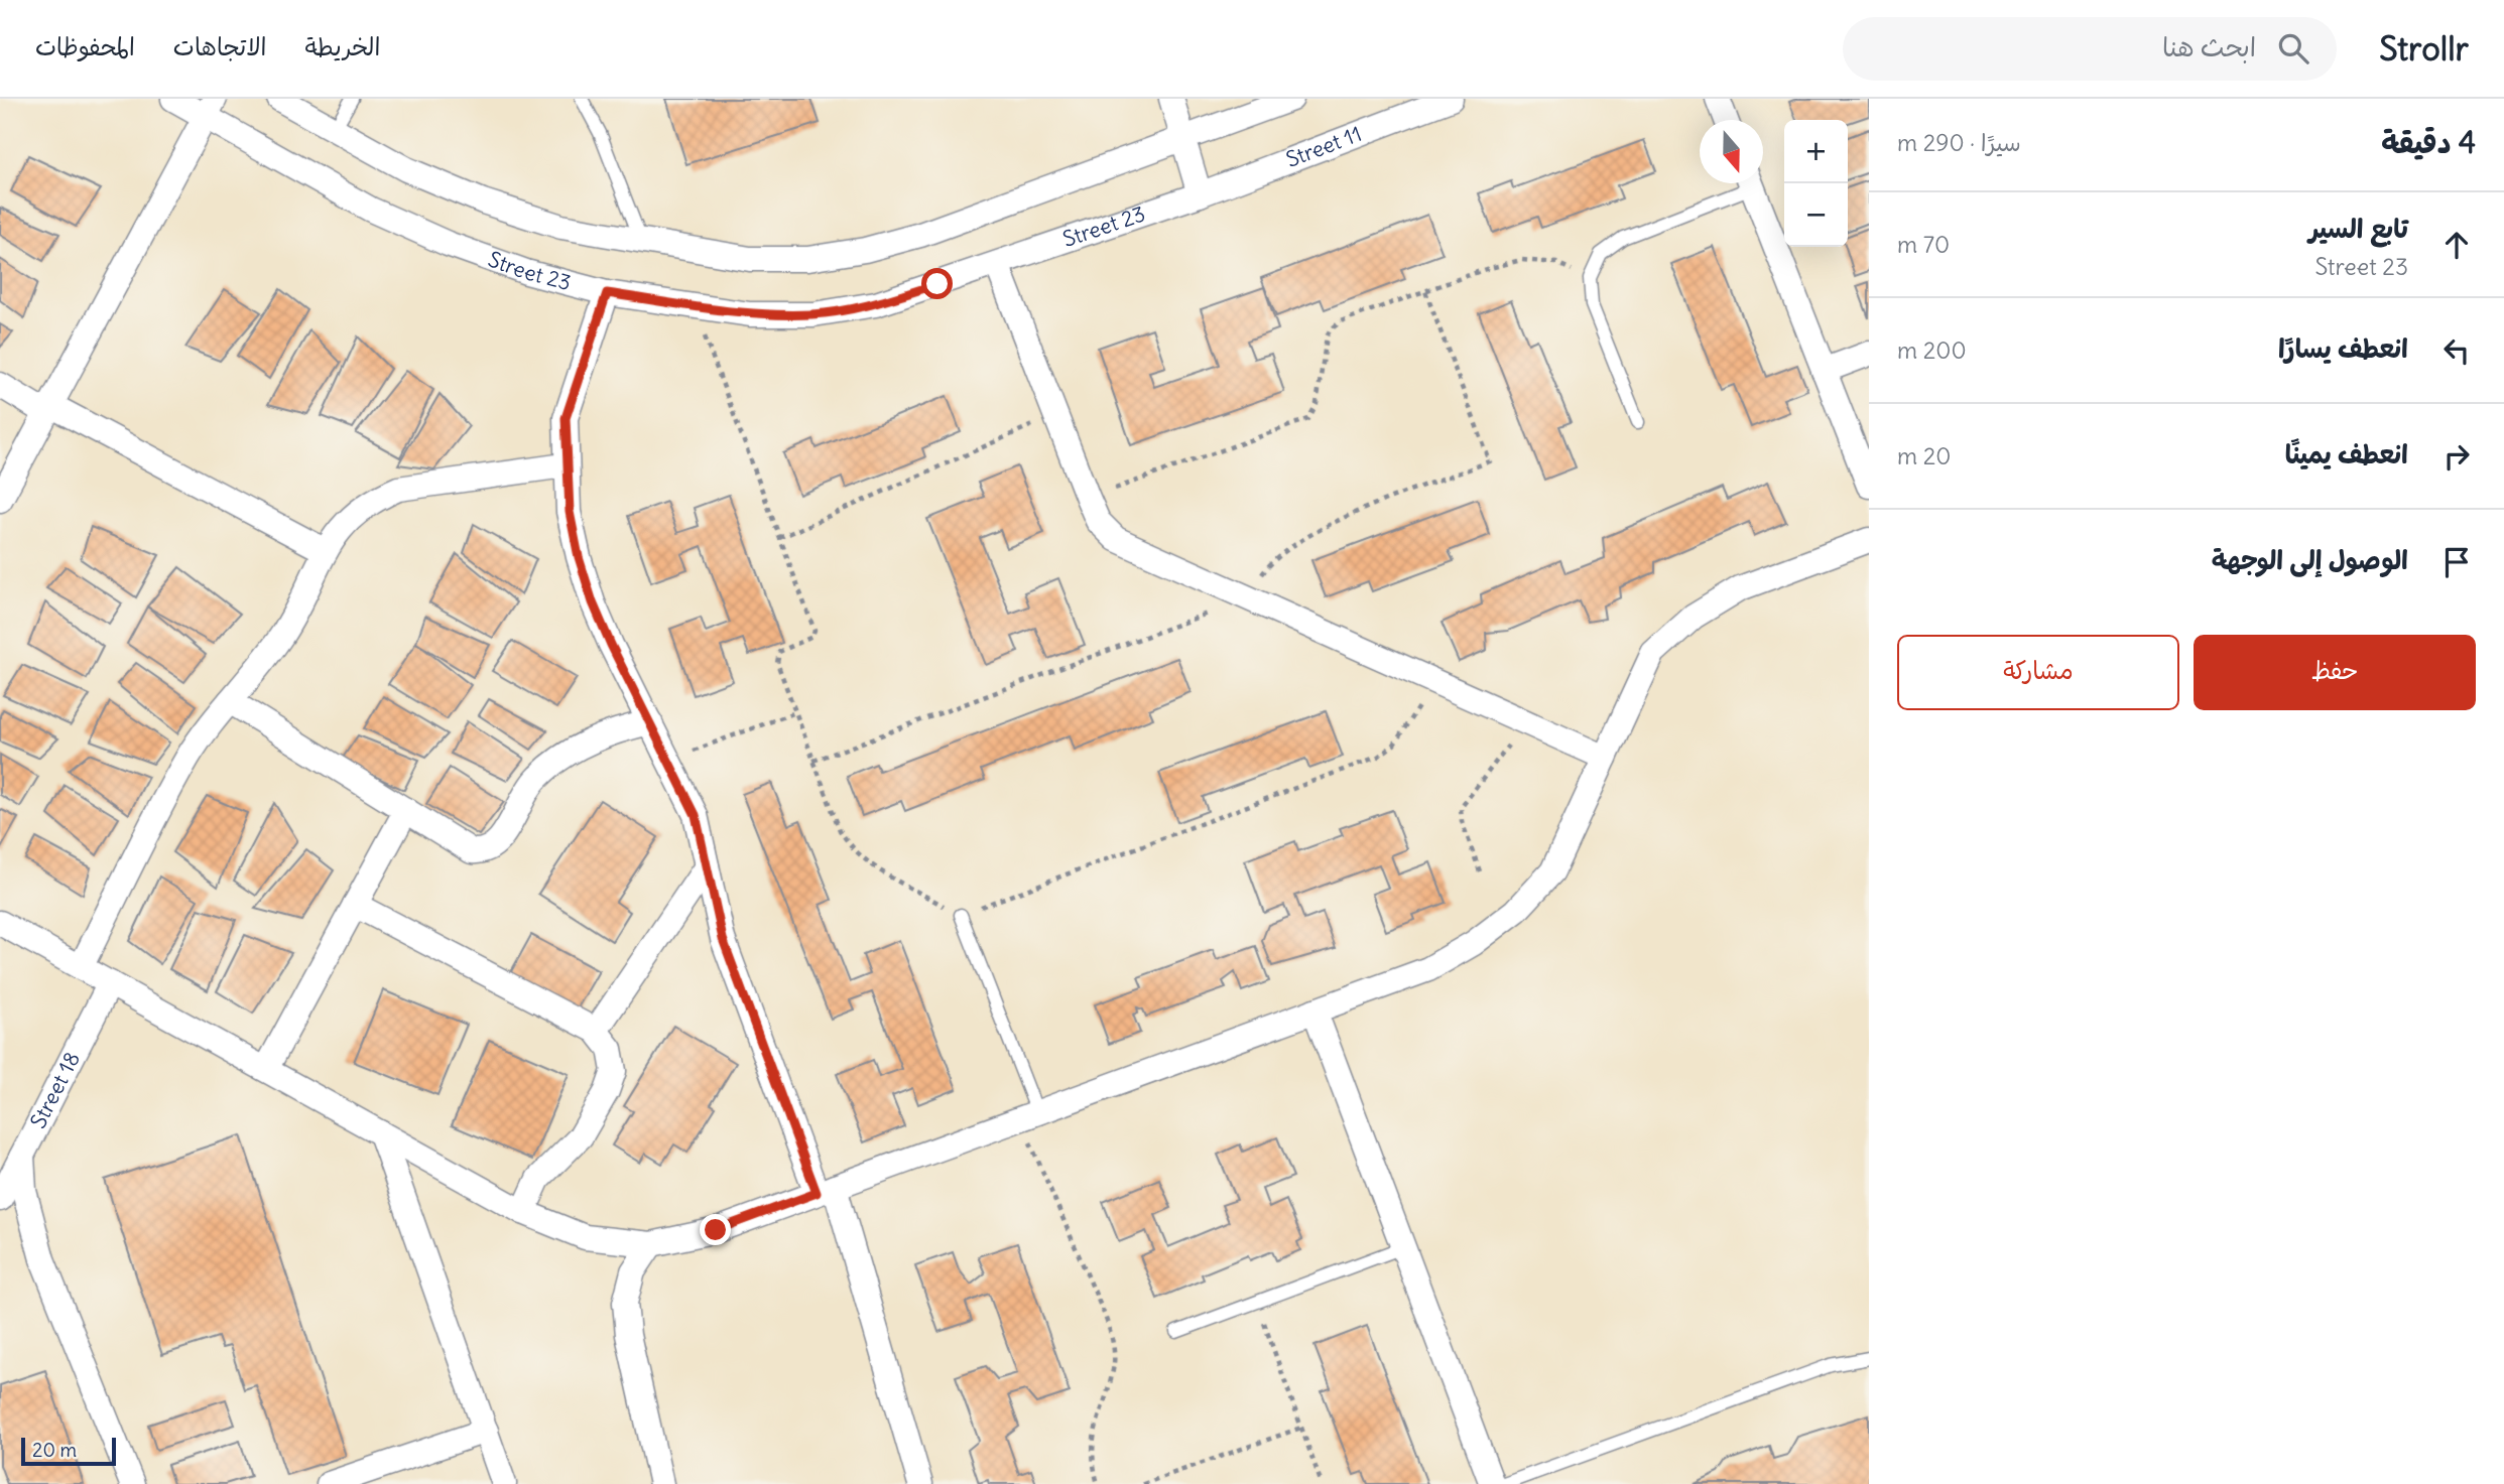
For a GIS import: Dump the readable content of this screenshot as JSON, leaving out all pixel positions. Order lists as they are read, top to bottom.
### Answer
{
  "streets": {
    "street": ["Street 11", "Street 23", "Street 18"]
  },
  "crossings": [
    ["Street 11", "Street 23"]
  ],
  "scale_bar": "20 m",
  "north": "bottom",
  "page": {
    "header": "Strollr",
    "search": "ابحث هنا",
    "nav": ["الخريطة", "الاتجاهات", "المحفوظات"],
    "heading": ["4 دقيقة", "سيرًا · 290 m"],
    "map_buttons": ["+", "−"],
    "list": [
      ["تابع السير", "Street 23", "70 m"],
      ["انعطف يسارًا", "200 m"],
      ["انعطف يمينًا", "20 m"],
      "الوصول إلى الوجهة"
    ],
    "buttons": ["حفظ", "مشاركة"],
    "scale": "20 m"
  }
}
